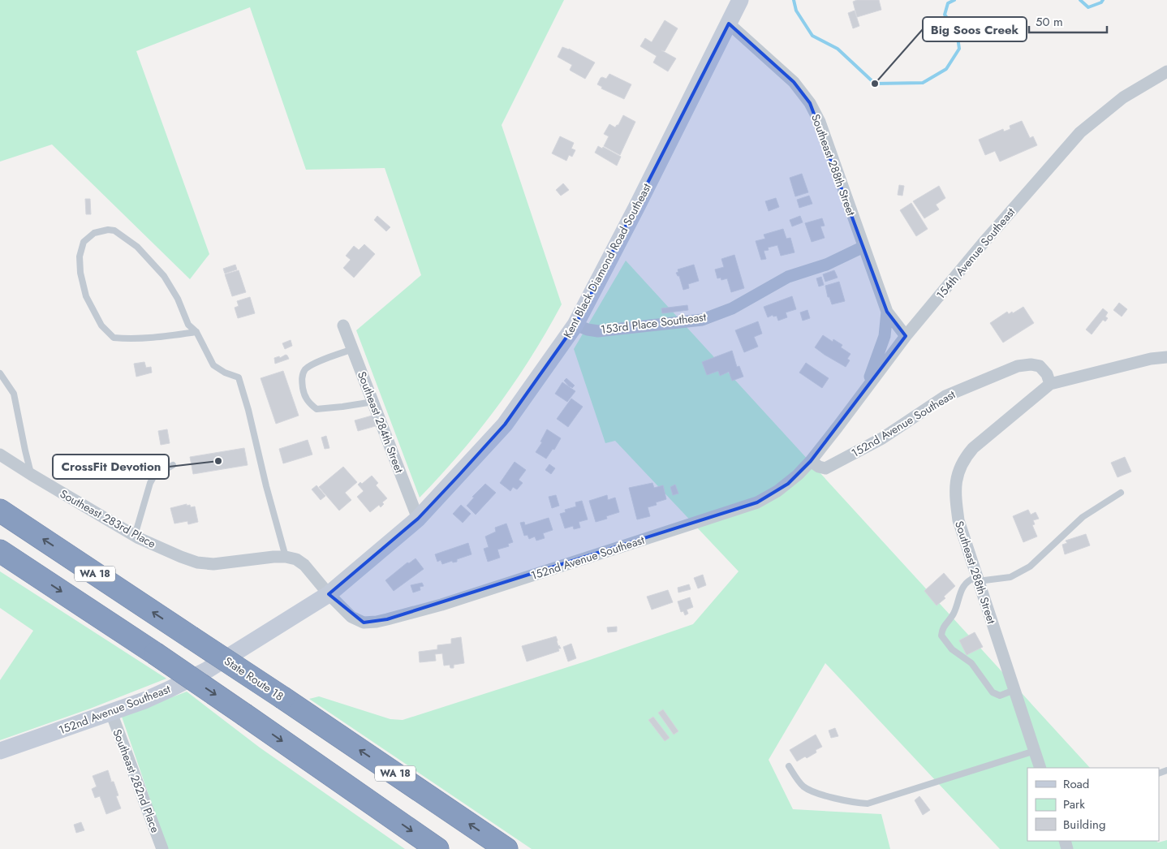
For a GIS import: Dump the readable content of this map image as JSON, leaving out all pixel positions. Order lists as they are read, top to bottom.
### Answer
{
  "streets": {
    "highway": ["WA 18", "State Route 18"],
    "street": [
      "Southeast 288th Street",
      "154th Avenue Southeast",
      "Kent Black Diamond Road Southeast",
      "153rd Place Southeast",
      "Southeast 284th Street",
      "152nd Avenue Southeast",
      "Southeast 283rd Place",
      "Southeast 282nd Place"
    ]
  },
  "crossings": [
    ["Southeast 288th Street", "154th Avenue Southeast"],
    ["Southeast 288th Street", "Kent Black Diamond Road Southeast"],
    ["Southeast 288th Street", "153rd Place Southeast"],
    ["Southeast 288th Street", "152nd Avenue Southeast"],
    ["154th Avenue Southeast", "152nd Avenue Southeast"],
    ["Kent Black Diamond Road Southeast", "153rd Place Southeast"],
    ["Kent Black Diamond Road Southeast", "Southeast 284th Street"],
    ["Kent Black Diamond Road Southeast", "152nd Avenue Southeast"],
    ["Kent Black Diamond Road Southeast", "Southeast 283rd Place"],
    ["152nd Avenue Southeast", "Southeast 283rd Place"],
    ["152nd Avenue Southeast", "Southeast 282nd Place"]
  ],
  "places": ["Big Soos Creek", "CrossFit Devotion"],
  "legend": ["Road", "Park", "Building"],
  "scale_bar": "50 m"
}
